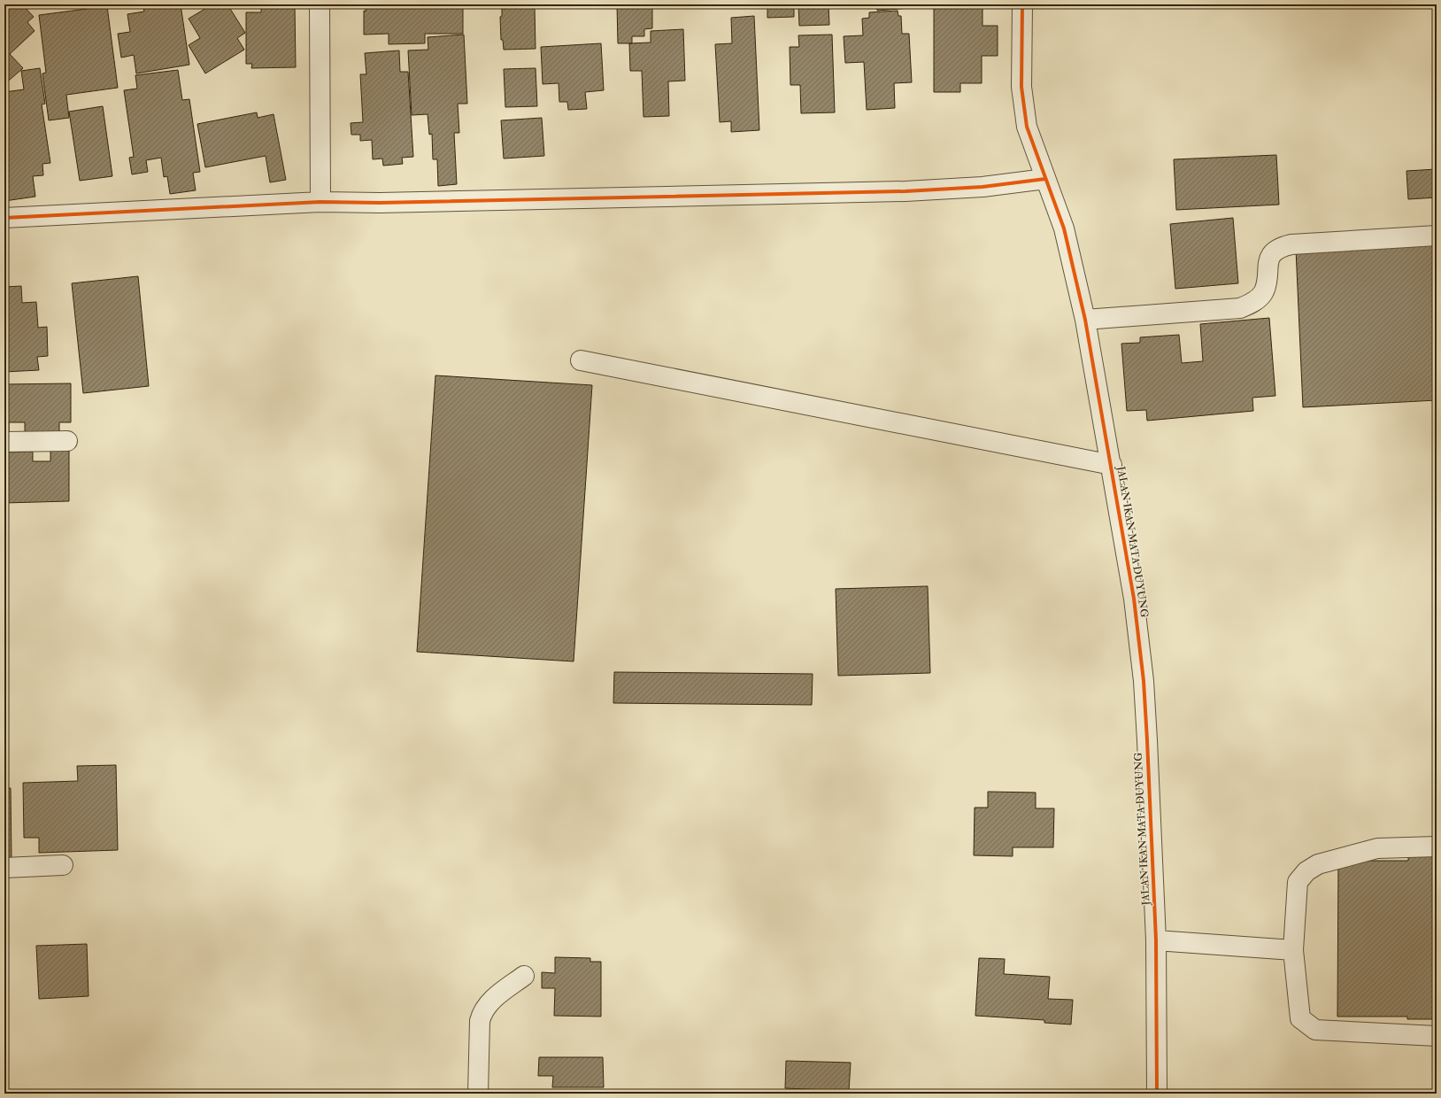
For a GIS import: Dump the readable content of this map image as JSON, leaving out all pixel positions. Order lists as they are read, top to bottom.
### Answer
{
  "streets": {
    "street": ["JALAN IKAN MATA DUYUNG"]
  }
}
